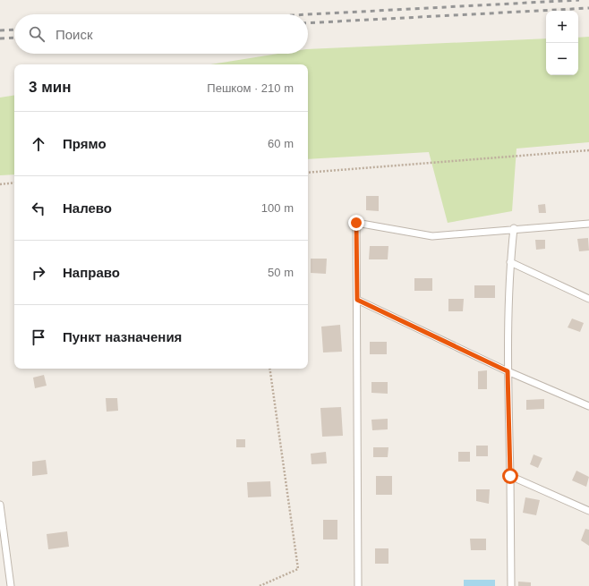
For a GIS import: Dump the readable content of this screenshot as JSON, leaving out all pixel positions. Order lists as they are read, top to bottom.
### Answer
{
  "page": {
    "map_buttons": ["+", "−"],
    "search": "Поиск",
    "heading": ["3 мин", "Пешком · 210 m"],
    "list": [
      ["Прямо", "60 m"],
      ["Налево", "100 m"],
      ["Направо", "50 m"],
      "Пункт назначения"
    ]
  }
}
